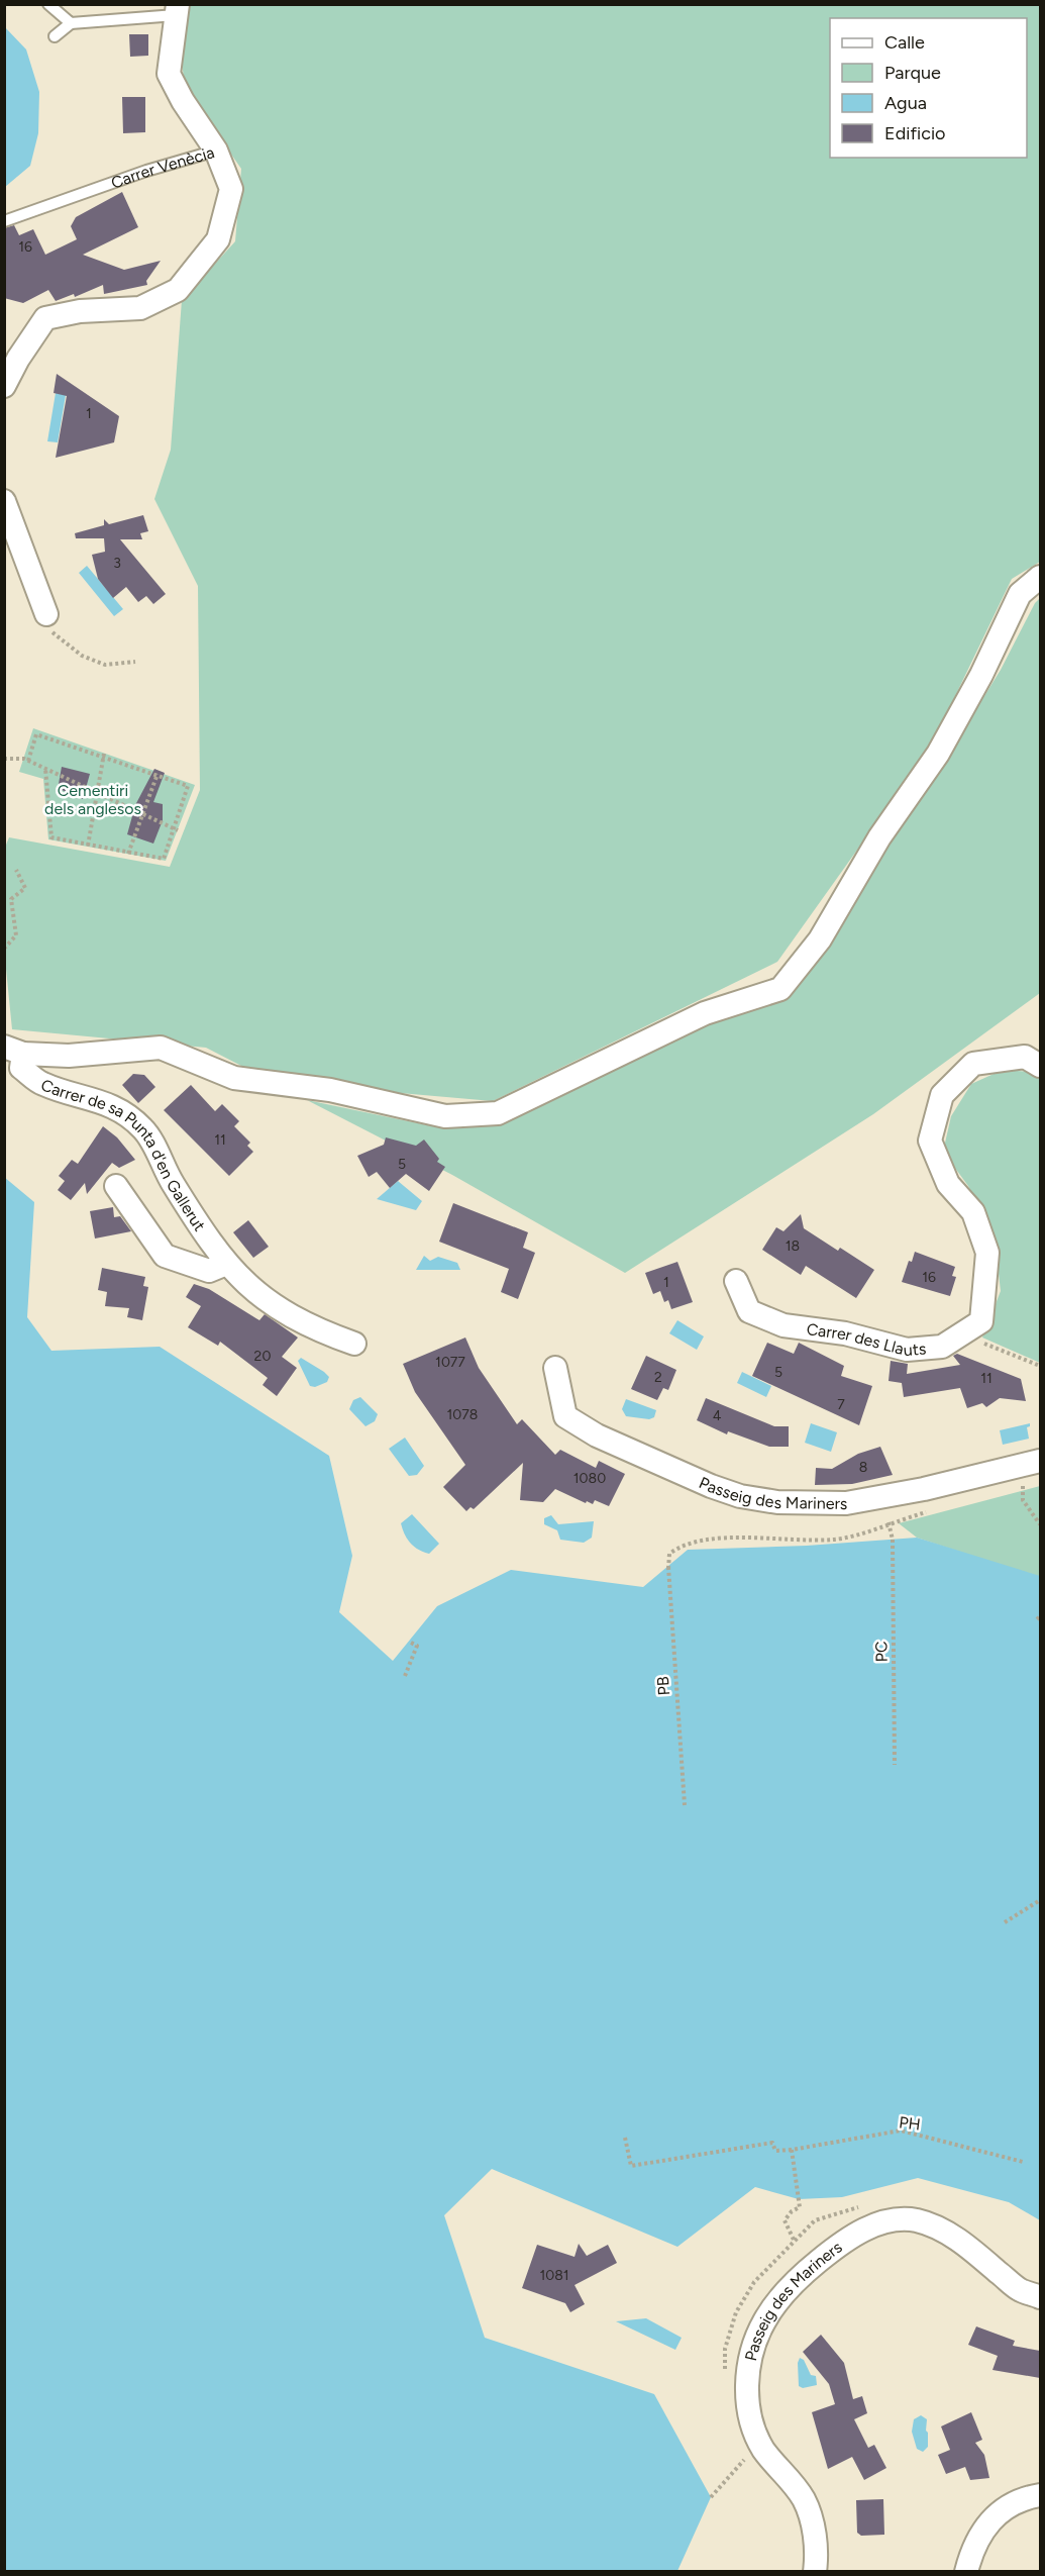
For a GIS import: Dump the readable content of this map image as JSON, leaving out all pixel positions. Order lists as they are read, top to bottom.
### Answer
{
  "streets": {
    "street": [
      "Carrer Venècia",
      "Carrer de sa Punta d'en Gallerut",
      "Carrer des Llauts",
      "Passeig des Mariners"
    ],
    "path": ["PC", "PB", "PH"]
  },
  "crossings": [
    ["PC", "PB"]
  ],
  "parks": ["Cementiri dels anglesos"],
  "house_numbers": [
    "16",
    "1",
    "3",
    "11",
    "5",
    "18",
    "16",
    "1",
    "20",
    "1077",
    "5",
    "2",
    "11",
    "7",
    "1078",
    "4",
    "8",
    "1080",
    "1081"
  ],
  "legend": [
    "Calle",
    "Parque",
    "Agua",
    "Edificio"
  ]
}
